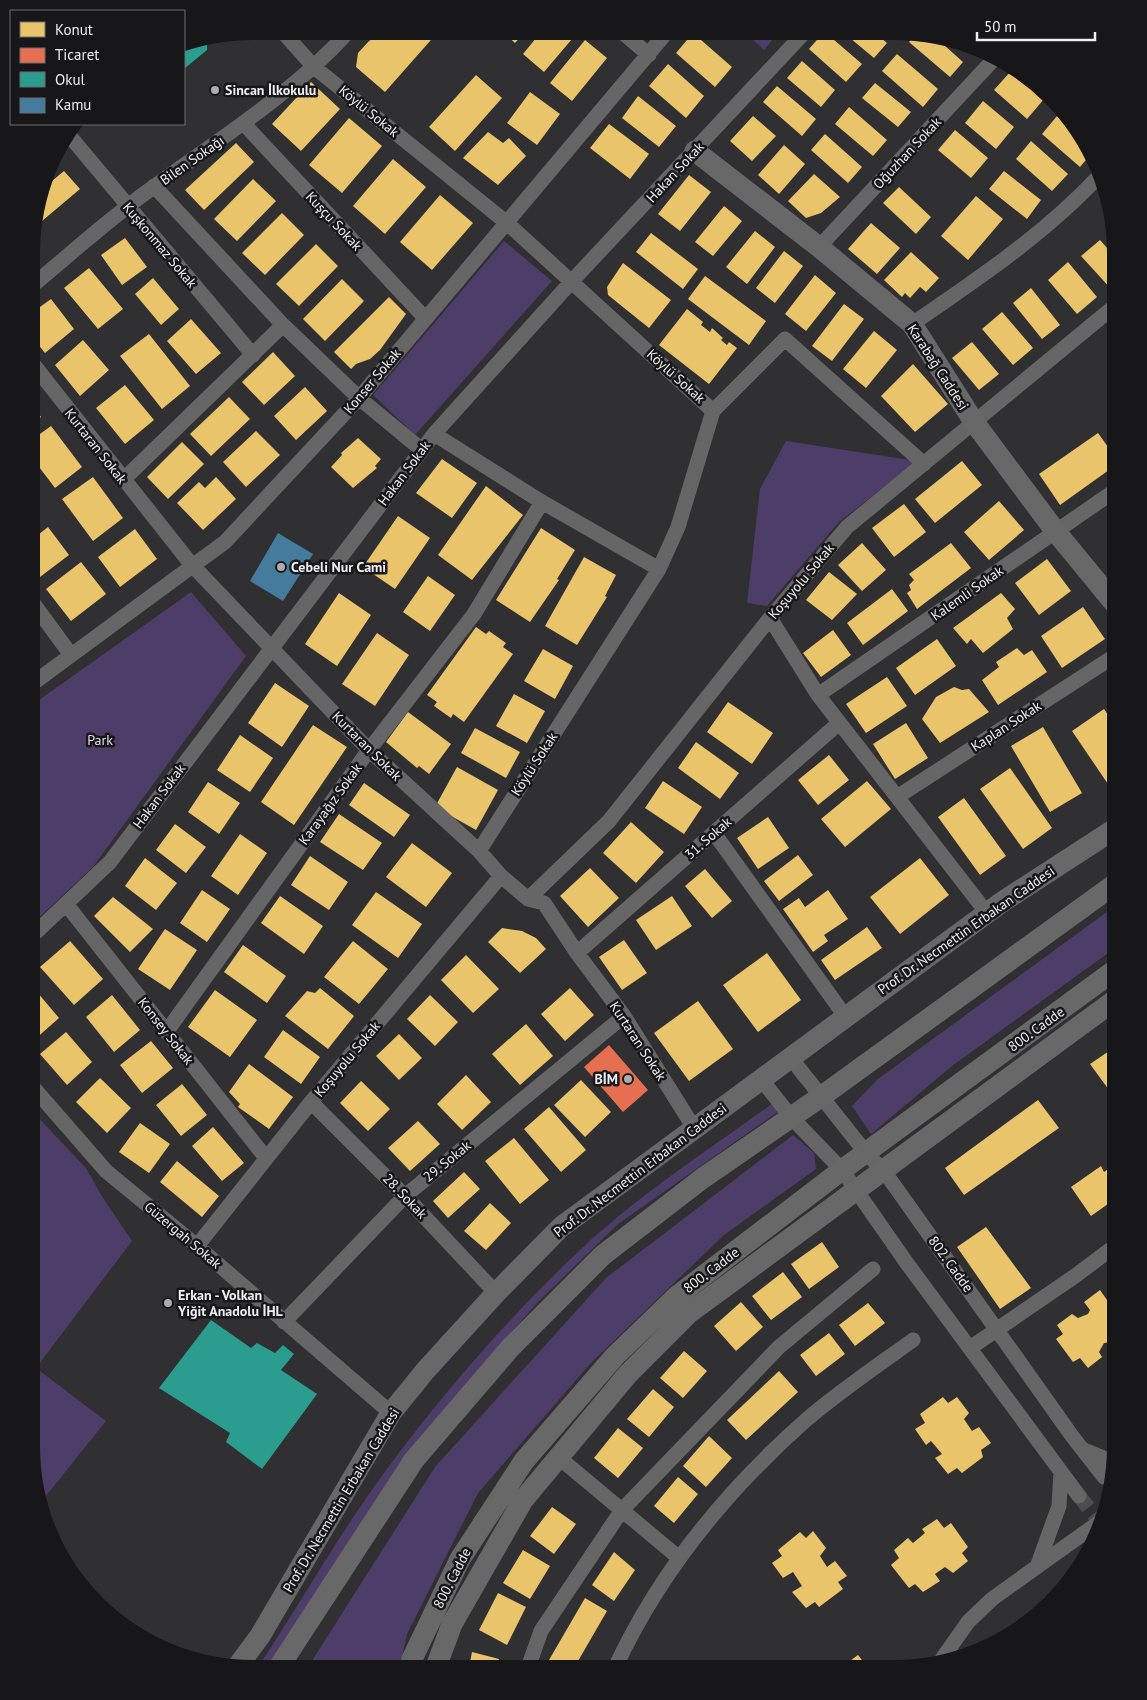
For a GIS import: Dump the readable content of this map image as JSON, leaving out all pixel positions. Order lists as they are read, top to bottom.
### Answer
{
  "streets": {
    "street": [
      "Köylü Sokak",
      "Oğuzhan Sokak",
      "Bilen Sokağı",
      "Hakan Sokak",
      "Kuşçu Sokak",
      "Kuşkonmaz Sokak",
      "Karabağ Caddesi",
      "Konser Sokak",
      "Kurtaran Sokak",
      "Koşuyolu Sokak",
      "Kalemli Sokak",
      "Kaplan Sokak",
      "Karayağız Sokak",
      "31. Sokak",
      "Prof. Dr. Necmettin Erbakan Caddesi",
      "800. Cadde",
      "Konsey Sokak",
      "29. Sokak",
      "28. Sokak",
      "Güzergah Sokak",
      "802. Cadde"
    ]
  },
  "crossings": [
    ["Köylü Sokak", "Bilen Sokağı"],
    ["Köylü Sokak", "Hakan Sokak"],
    ["Köylü Sokak", "Konser Sokak"],
    ["Köylü Sokak", "Kurtaran Sokak"],
    ["Oğuzhan Sokak", "Karabağ Caddesi"],
    ["Bilen Sokağı", "Kuşçu Sokak"],
    ["Bilen Sokağı", "Kuşkonmaz Sokak"],
    ["Hakan Sokak", "Karabağ Caddesi"],
    ["Hakan Sokak", "Kurtaran Sokak"],
    ["Hakan Sokak", "Konsey Sokak"],
    ["Kuşçu Sokak", "Konser Sokak"],
    ["Karabağ Caddesi", "Koşuyolu Sokak"],
    ["Karabağ Caddesi", "Kalemli Sokak"],
    ["Konser Sokak", "Kurtaran Sokak"],
    ["Kurtaran Sokak", "Koşuyolu Sokak"],
    ["Kurtaran Sokak", "Karayağız Sokak"],
    ["Kurtaran Sokak", "31. Sokak"],
    ["Kurtaran Sokak", "Prof. Dr. Necmettin Erbakan Caddesi"],
    ["Kurtaran Sokak", "29. Sokak"],
    ["Koşuyolu Sokak", "Konsey Sokak"],
    ["Koşuyolu Sokak", "28. Sokak"],
    ["Koşuyolu Sokak", "Güzergah Sokak"],
    ["Karayağız Sokak", "Konsey Sokak"],
    ["Prof. Dr. Necmettin Erbakan Caddesi", "28. Sokak"],
    ["Prof. Dr. Necmettin Erbakan Caddesi", "Güzergah Sokak"],
    ["Prof. Dr. Necmettin Erbakan Caddesi", "802. Cadde"],
    ["800. Cadde", "802. Cadde"],
    ["29. Sokak", "28. Sokak"],
    ["29. Sokak", "Güzergah Sokak"]
  ],
  "parks": ["Park"],
  "places": [
    "Sincan İlkokulu",
    "Cebeli Nur Cami",
    "BİM",
    "Erkan - Volkan Yiğit Anadolu İHL"
  ],
  "legend": [
    "Konut",
    "Ticaret",
    "Okul",
    "Kamu"
  ],
  "scale_bar": "50 m"
}
